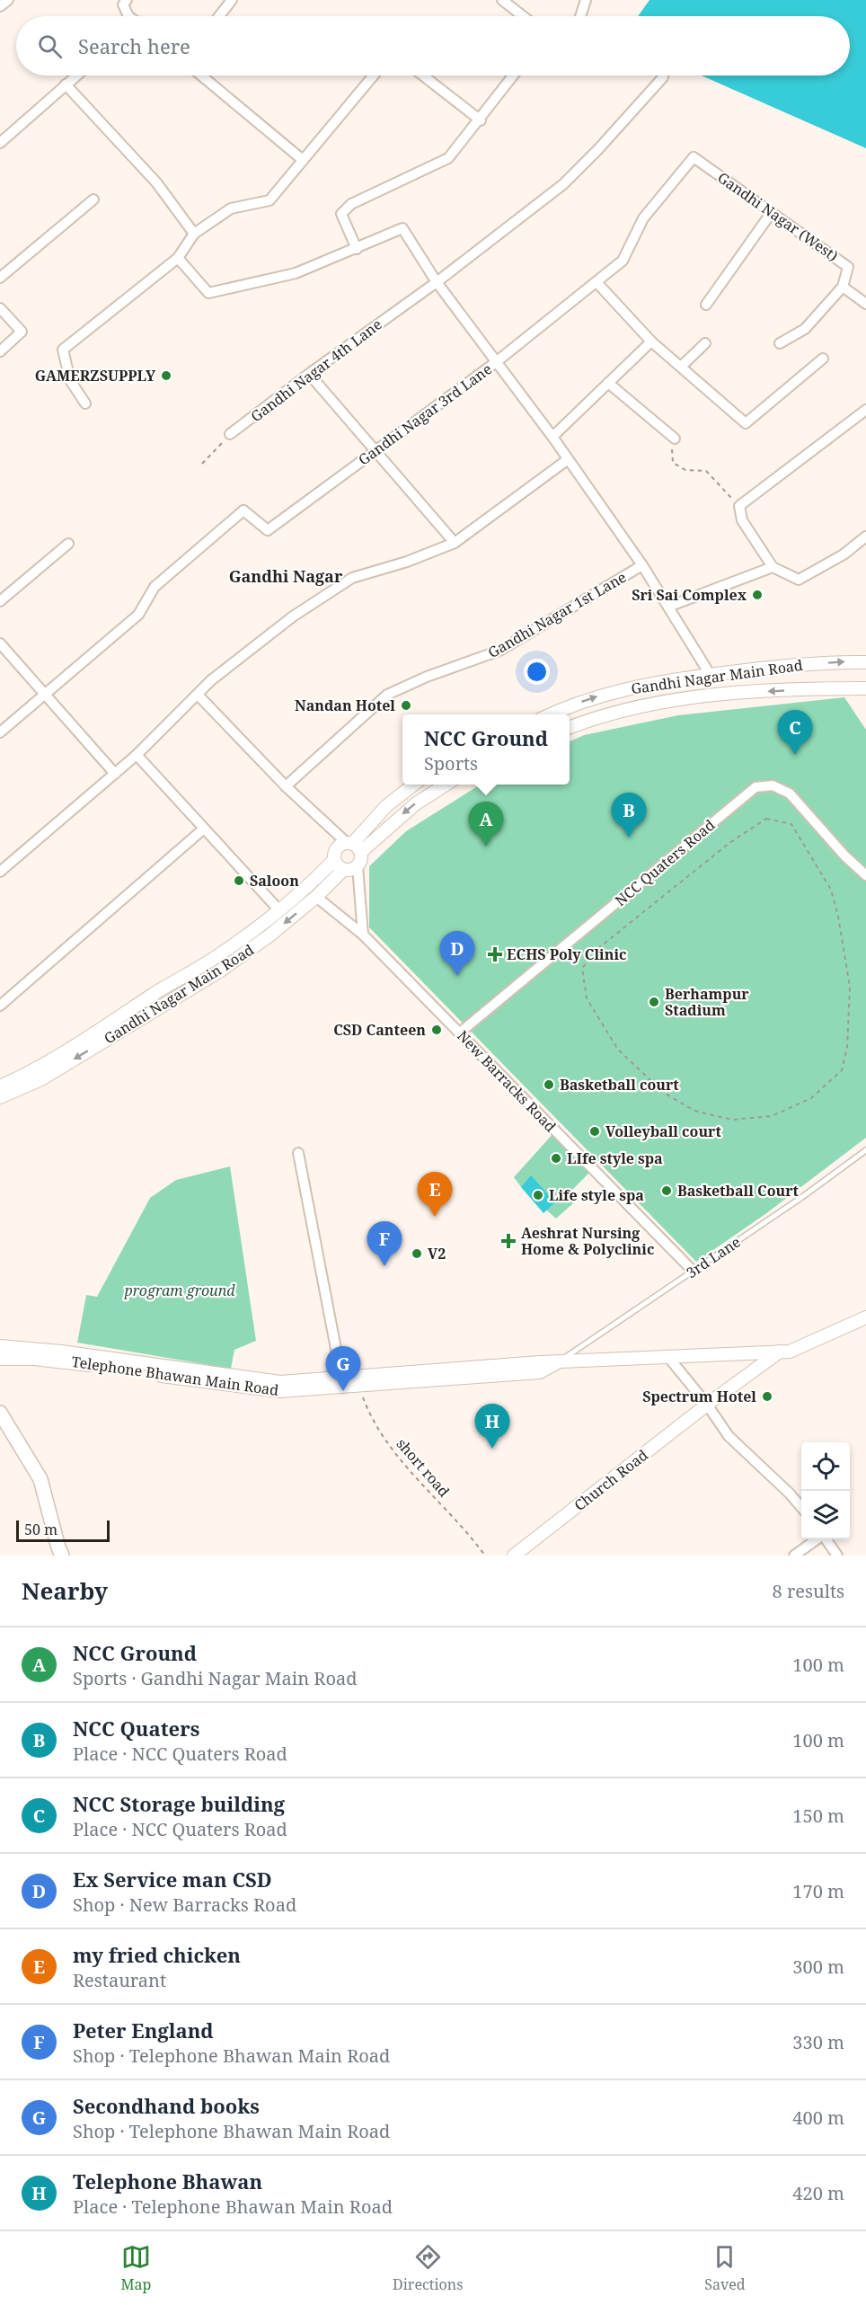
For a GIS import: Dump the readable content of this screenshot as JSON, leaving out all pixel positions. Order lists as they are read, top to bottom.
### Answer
{
  "streets": {
    "street": [
      "Gandhi Nagar (West)",
      "Gandhi Nagar 4th Lane",
      "Gandhi Nagar 3rd Lane",
      "Gandhi Nagar 1st Lane",
      "Gandhi Nagar Main Road",
      "NCC Quaters Road",
      "New Barracks Road",
      "Telephone Bhawan Main Road",
      "Church Road"
    ],
    "lane": ["3rd Lane"],
    "path": ["short road"]
  },
  "crossings": [
    ["Gandhi Nagar (West)", "Gandhi Nagar 3rd Lane"],
    ["Gandhi Nagar Main Road", "New Barracks Road"],
    ["NCC Quaters Road", "New Barracks Road"],
    ["New Barracks Road", "3rd Lane"],
    ["3rd Lane", "Telephone Bhawan Main Road"],
    ["Telephone Bhawan Main Road", "short road"]
  ],
  "districts": ["Gandhi Nagar"],
  "parks": ["program ground"],
  "places": {
    "other": [
      "GAMERZSUPPLY",
      "Sri Sai Complex",
      "Nandan Hotel",
      "Saloon",
      "Berhampur Stadium",
      "CSD Canteen",
      "Basketball court",
      "Volleyball court",
      "LIfe style spa",
      "Basketball Court",
      "Life style spa",
      "V2",
      "Spectrum Hotel"
    ],
    "health": ["ECHS Poly Clinic", "Aeshrat Nursing Home & Polyclinic"]
  },
  "scale_bar": "50 m",
  "page": {
    "search": "Search here",
    "pins": [
      "C",
      "B",
      "A",
      "D",
      "E",
      "F",
      "G",
      "H"
    ],
    "popup": ["NCC Ground", "Sports"],
    "scale": "50 m",
    "heading": ["Nearby", "8 results"],
    "list": [
      {
        "mark": "A",
        "name": "NCC Ground",
        "note": "Sports · Gandhi Nagar Main Road",
        "value": "100 m"
      },
      {
        "mark": "B",
        "name": "NCC Quaters",
        "note": "Place · NCC Quaters Road",
        "value": "100 m"
      },
      {
        "mark": "C",
        "name": "NCC Storage building",
        "note": "Place · NCC Quaters Road",
        "value": "150 m"
      },
      {
        "mark": "D",
        "name": "Ex Service man CSD",
        "note": "Shop · New Barracks Road",
        "value": "170 m"
      },
      {
        "mark": "E",
        "name": "my fried chicken",
        "note": "Restaurant",
        "value": "300 m"
      },
      {
        "mark": "F",
        "name": "Peter England",
        "note": "Shop · Telephone Bhawan Main Road",
        "value": "330 m"
      },
      {
        "mark": "G",
        "name": "Secondhand books",
        "note": "Shop · Telephone Bhawan Main Road",
        "value": "400 m"
      },
      {
        "mark": "H",
        "name": "Telephone Bhawan",
        "note": "Place · Telephone Bhawan Main Road",
        "value": "420 m"
      }
    ],
    "nav": ["Map", "Directions", "Saved"]
  }
}
